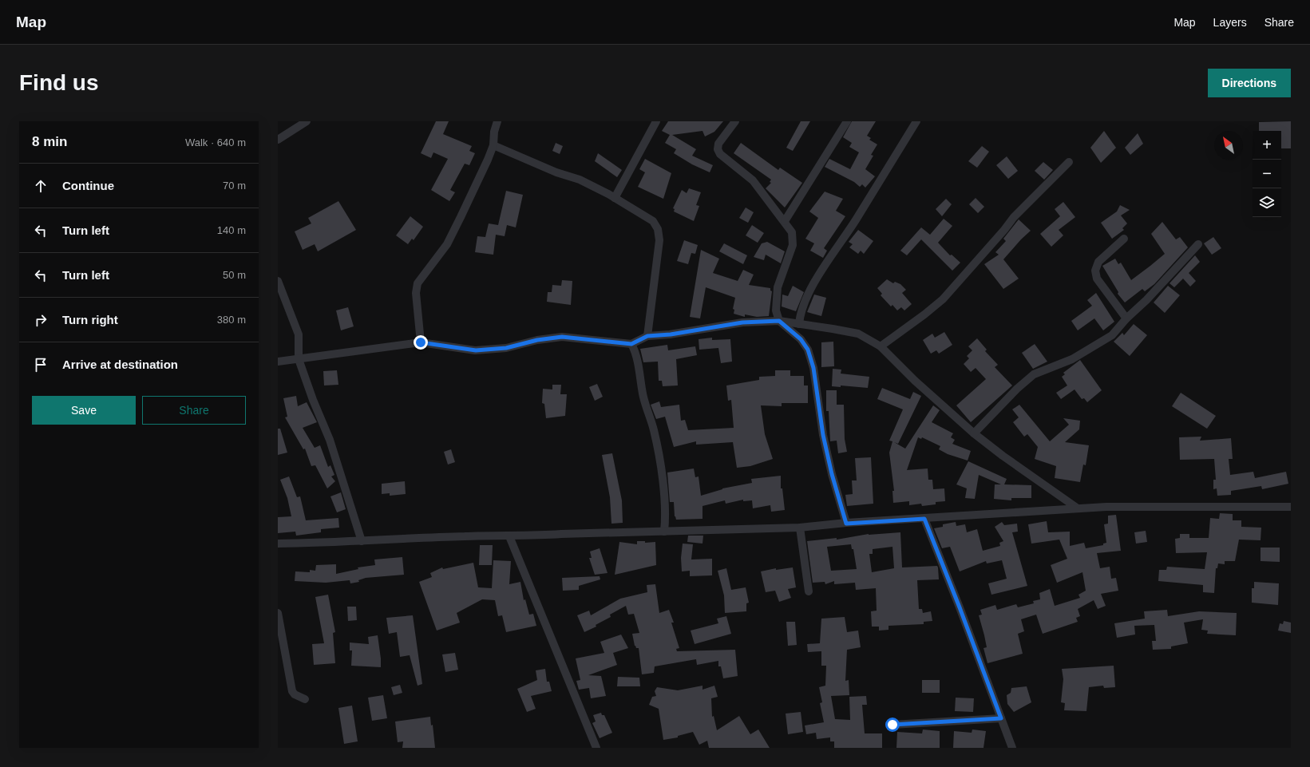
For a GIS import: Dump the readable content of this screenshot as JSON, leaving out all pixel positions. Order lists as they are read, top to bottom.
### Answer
{
  "north": "top left",
  "page": {
    "header": "Map",
    "nav": ["Map", "Layers", "Share"],
    "buttons": [
      "Directions",
      ["Save", "Share"]
    ],
    "title": "Find us",
    "heading": ["8 min", "Walk · 640 m"],
    "map_buttons": ["+", "−"],
    "list": [
      ["Continue", "70 m"],
      ["Turn left", "140 m"],
      ["Turn left", "50 m"],
      ["Turn right", "380 m"],
      "Arrive at destination"
    ]
  }
}
